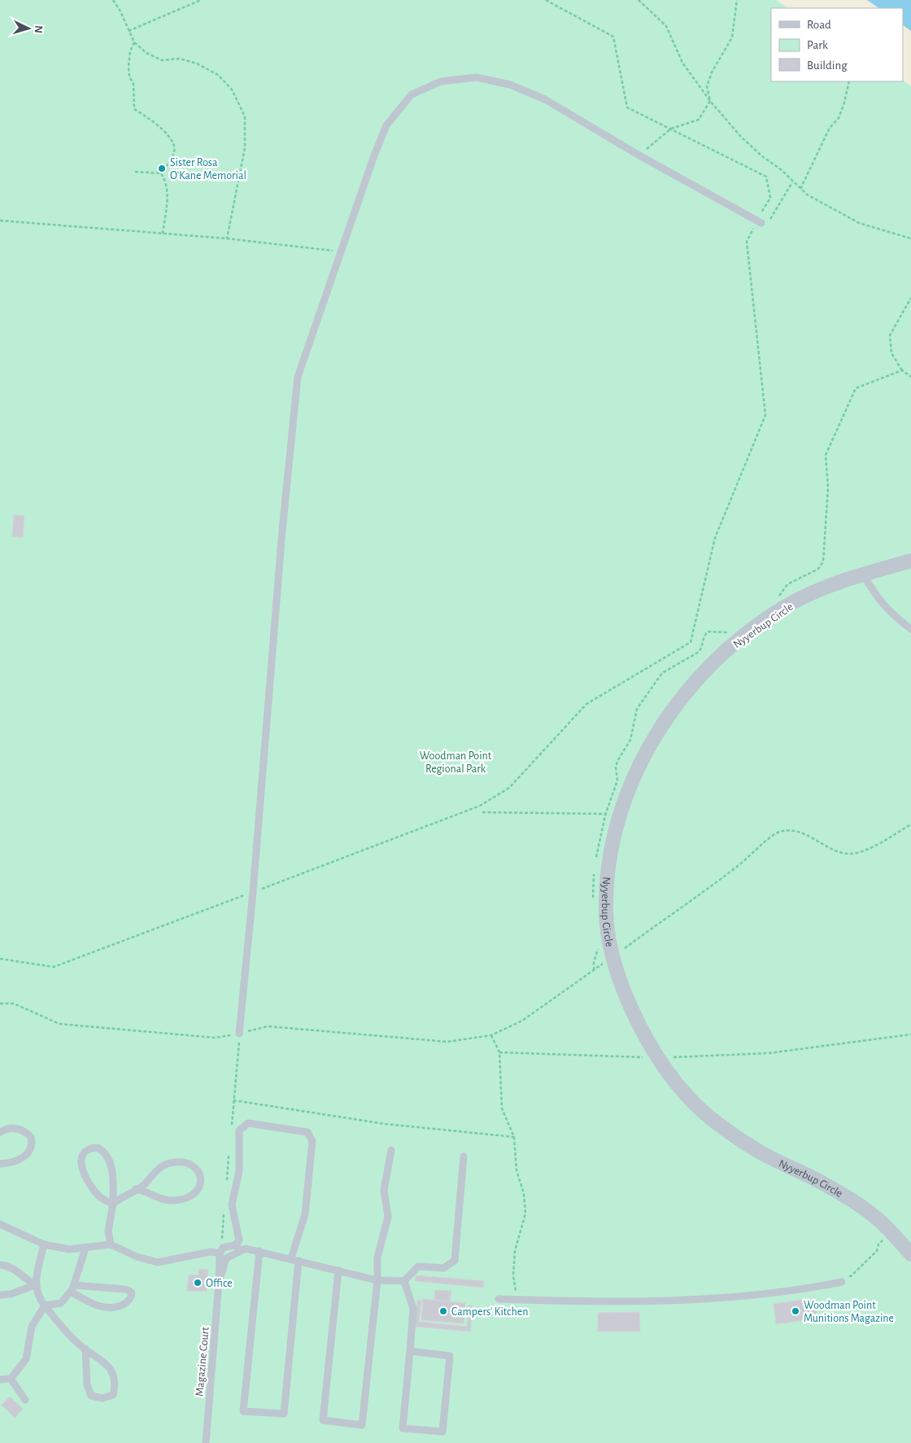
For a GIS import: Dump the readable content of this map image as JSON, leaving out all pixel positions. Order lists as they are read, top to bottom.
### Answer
{
  "streets": {
    "street": ["Nyyerbup Circle"],
    "lane": ["Magazine Court"]
  },
  "parks": ["Woodman Point Regional Park"],
  "places": [
    "Sister Rosa O'Kane Memorial",
    "Office",
    "Campers' Kitchen",
    "Woodman Point Munitions Magazine"
  ],
  "legend": ["Road", "Park", "Building"],
  "north": "right"
}
